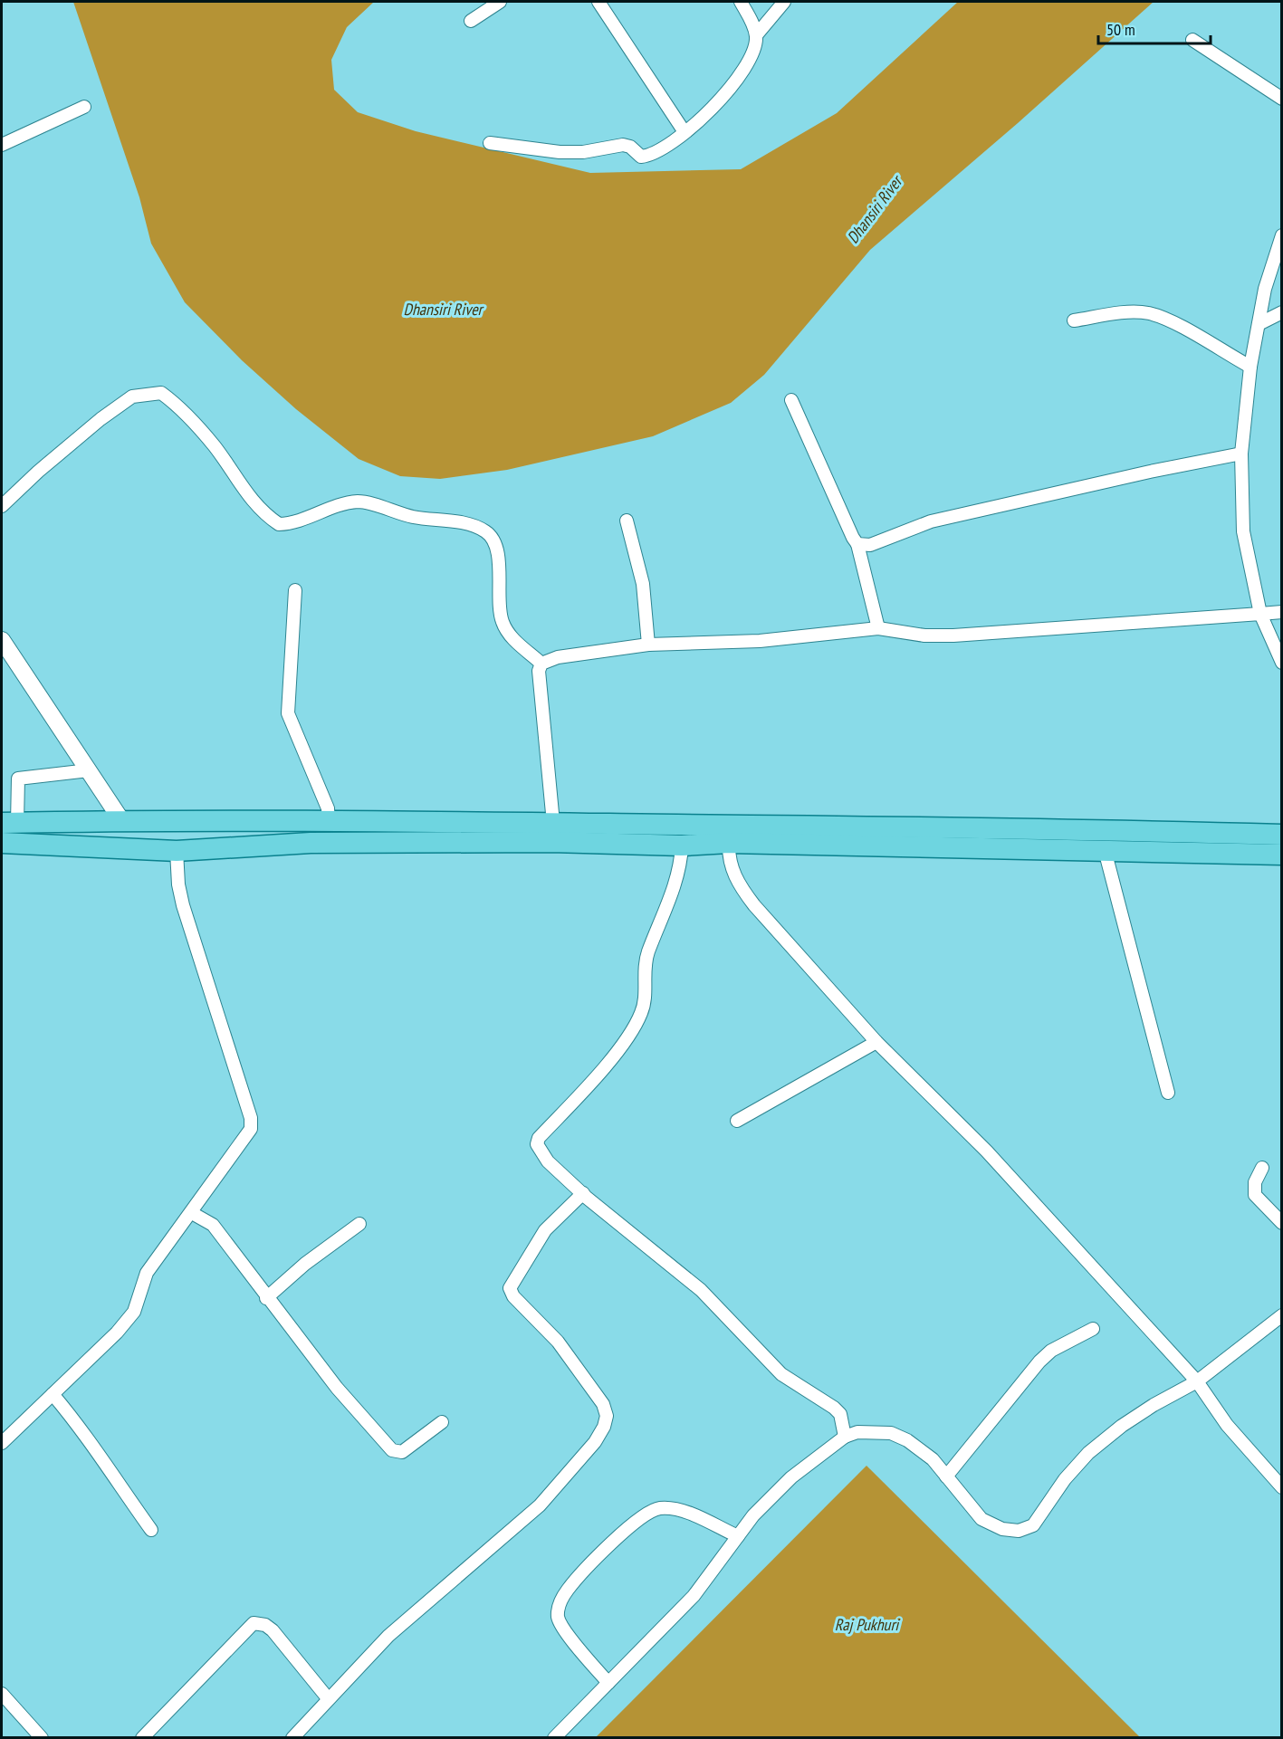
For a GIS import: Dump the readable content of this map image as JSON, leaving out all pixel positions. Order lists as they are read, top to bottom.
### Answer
{
  "water": ["Dhansiri River", "Raj Pukhuri"],
  "scale_bar": "50 m"
}
